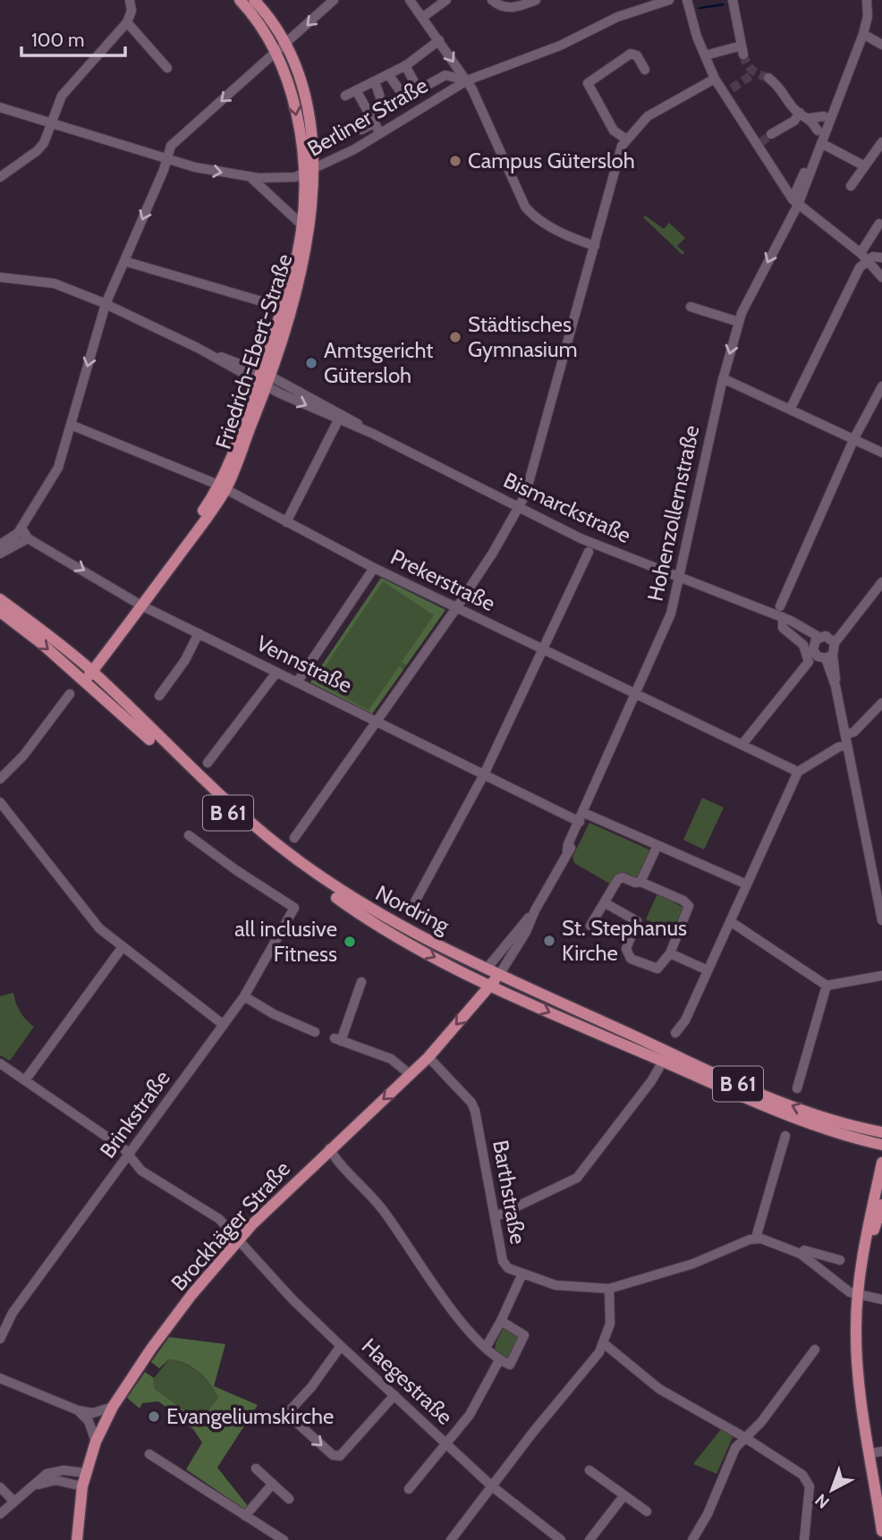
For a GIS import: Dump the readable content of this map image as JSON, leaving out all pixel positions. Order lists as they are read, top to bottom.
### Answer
{
  "streets": {
    "main road": [
      "Friedrich-Ebert-Straße",
      "Hohenzollernstraße",
      "B 61",
      "Nordring",
      "Brockhäger Straße"
    ],
    "street": [
      "Berliner Straße",
      "Bismarckstraße",
      "Prekerstraße",
      "Vennstraße",
      "Brinkstraße",
      "Barthstraße",
      "Haegestraße"
    ]
  },
  "crossings": [
    ["Berliner Straße", "Friedrich-Ebert-Straße"],
    ["Friedrich-Ebert-Straße", "Bismarckstraße"],
    ["Friedrich-Ebert-Straße", "Prekerstraße"],
    ["Friedrich-Ebert-Straße", "Vennstraße"],
    ["Friedrich-Ebert-Straße", "Nordring"],
    ["Bismarckstraße", "Hohenzollernstraße"],
    ["Hohenzollernstraße", "Prekerstraße"],
    ["Hohenzollernstraße", "Vennstraße"],
    ["Hohenzollernstraße", "Nordring"],
    ["Hohenzollernstraße", "Brockhäger Straße"],
    ["Nordring", "Brockhäger Straße"],
    ["Brinkstraße", "Haegestraße"],
    ["Barthstraße", "Brockhäger Straße"],
    ["Brockhäger Straße", "Haegestraße"]
  ],
  "places": [
    "Campus Gütersloh",
    "Städtisches Gymnasium",
    "Amtsgericht Gütersloh",
    "St. Stephanus Kirche",
    "all inclusive Fitness",
    "Evangeliumskirche"
  ],
  "scale_bar": "100 m",
  "north": "bottom left"
}
